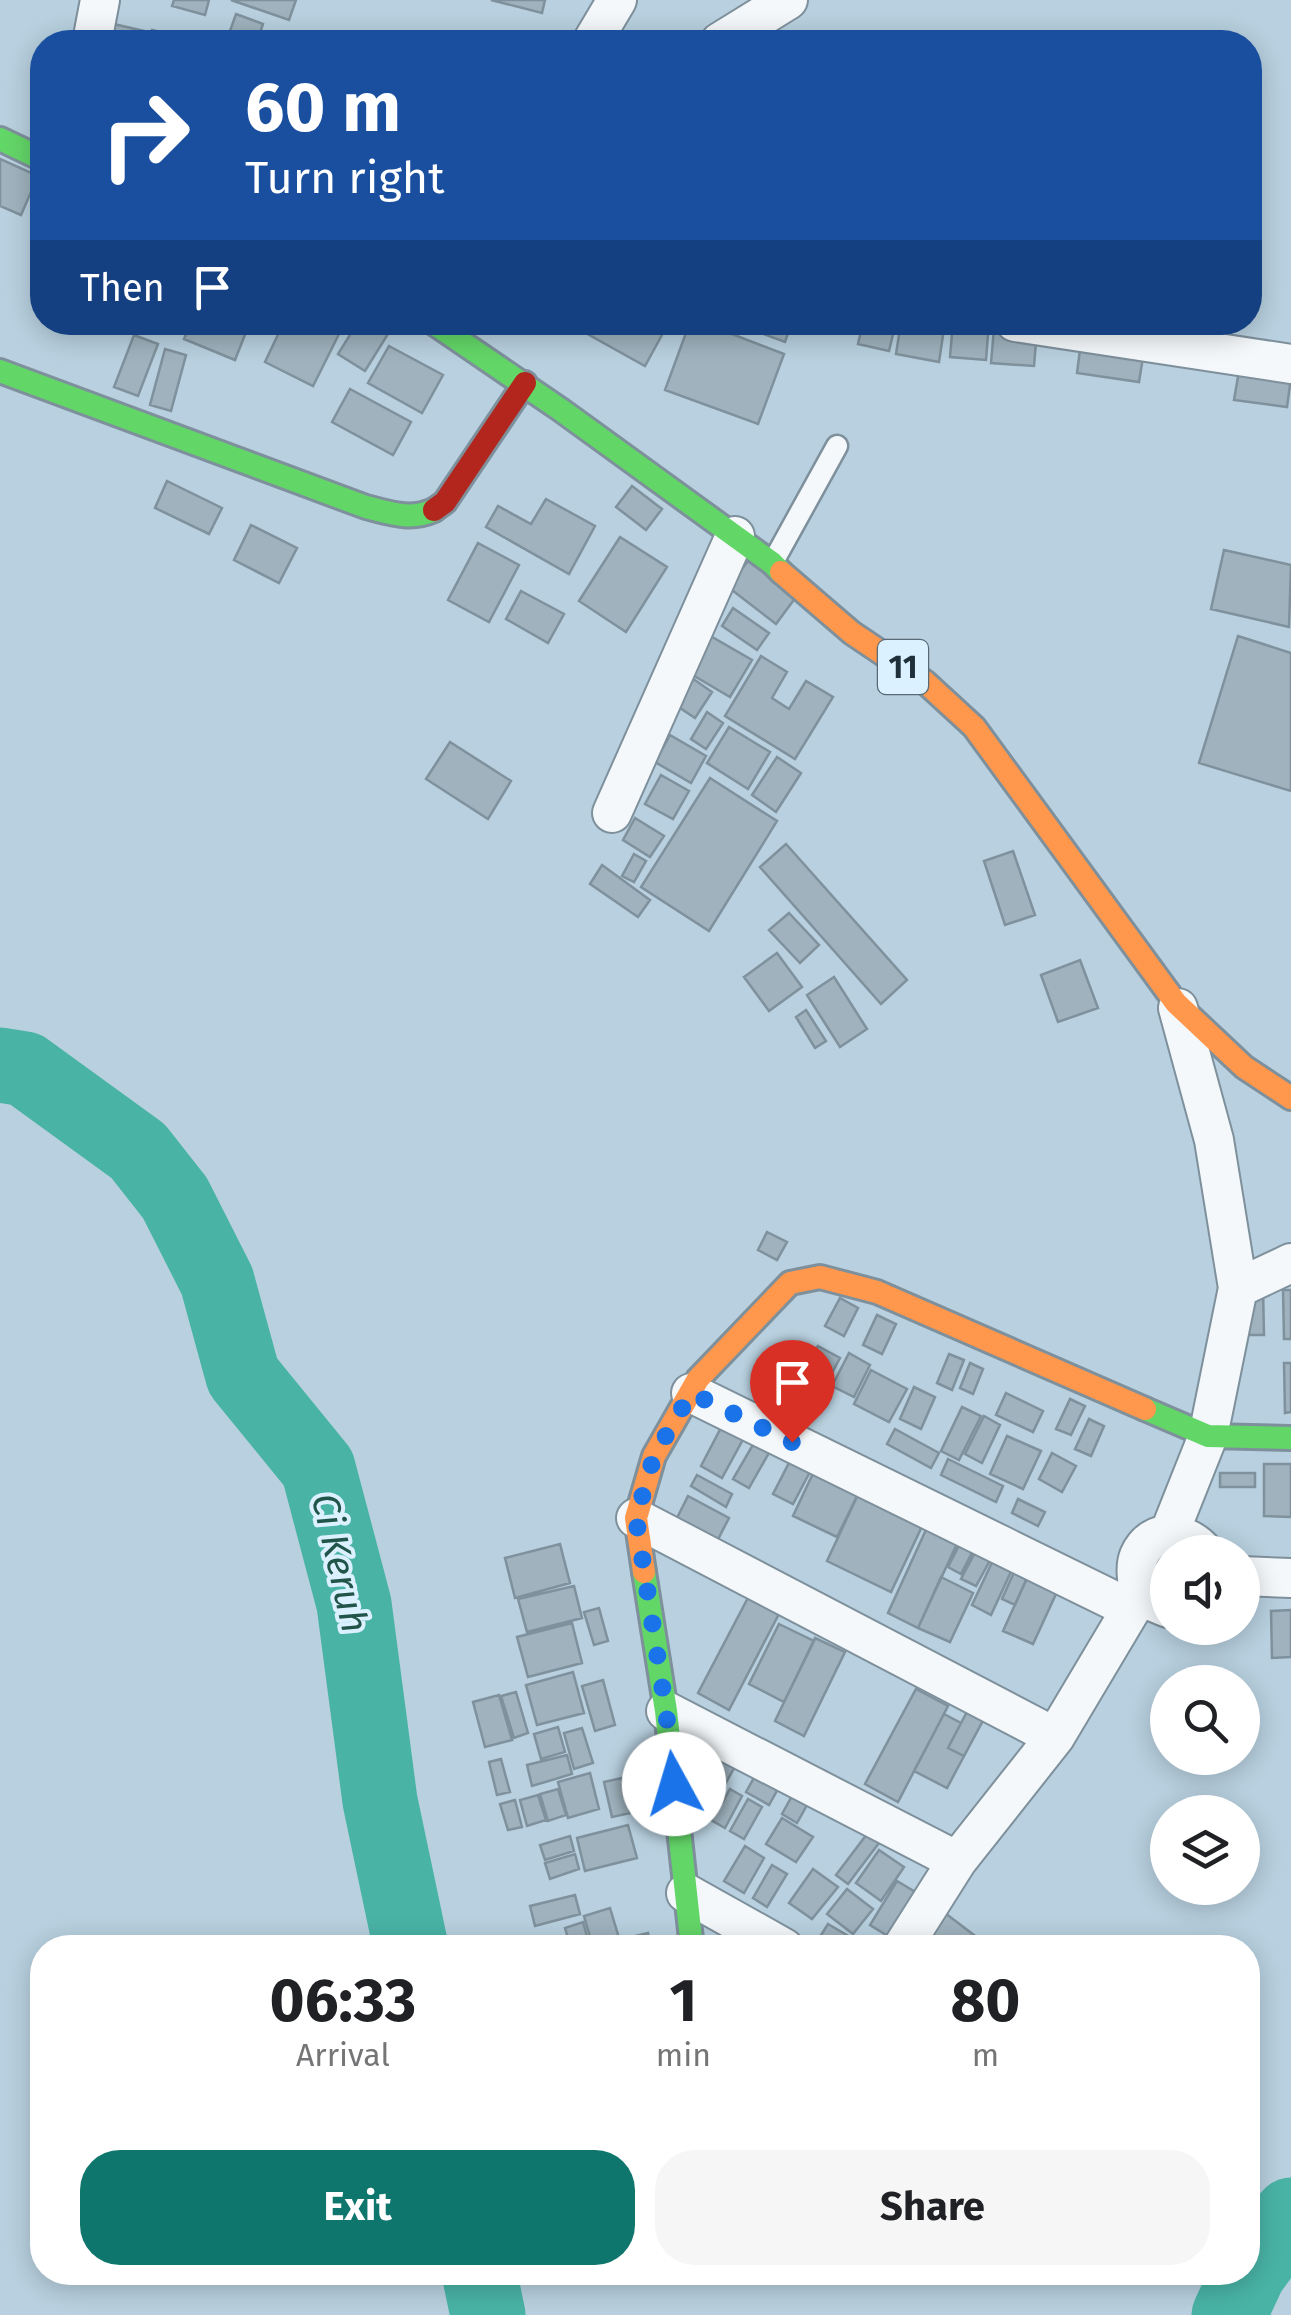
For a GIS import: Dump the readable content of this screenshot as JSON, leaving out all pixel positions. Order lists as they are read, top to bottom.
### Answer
{
  "streets": {
    "main road": ["11"]
  },
  "water": ["Ci Keruh"],
  "page": {
    "turn": ["60 m", "Turn right"],
    "then": "Then",
    "eta": [
      "06:33",
      "Arrival",
      "1",
      "min",
      "80",
      "m"
    ],
    "buttons": ["Exit", "Share"]
  }
}
